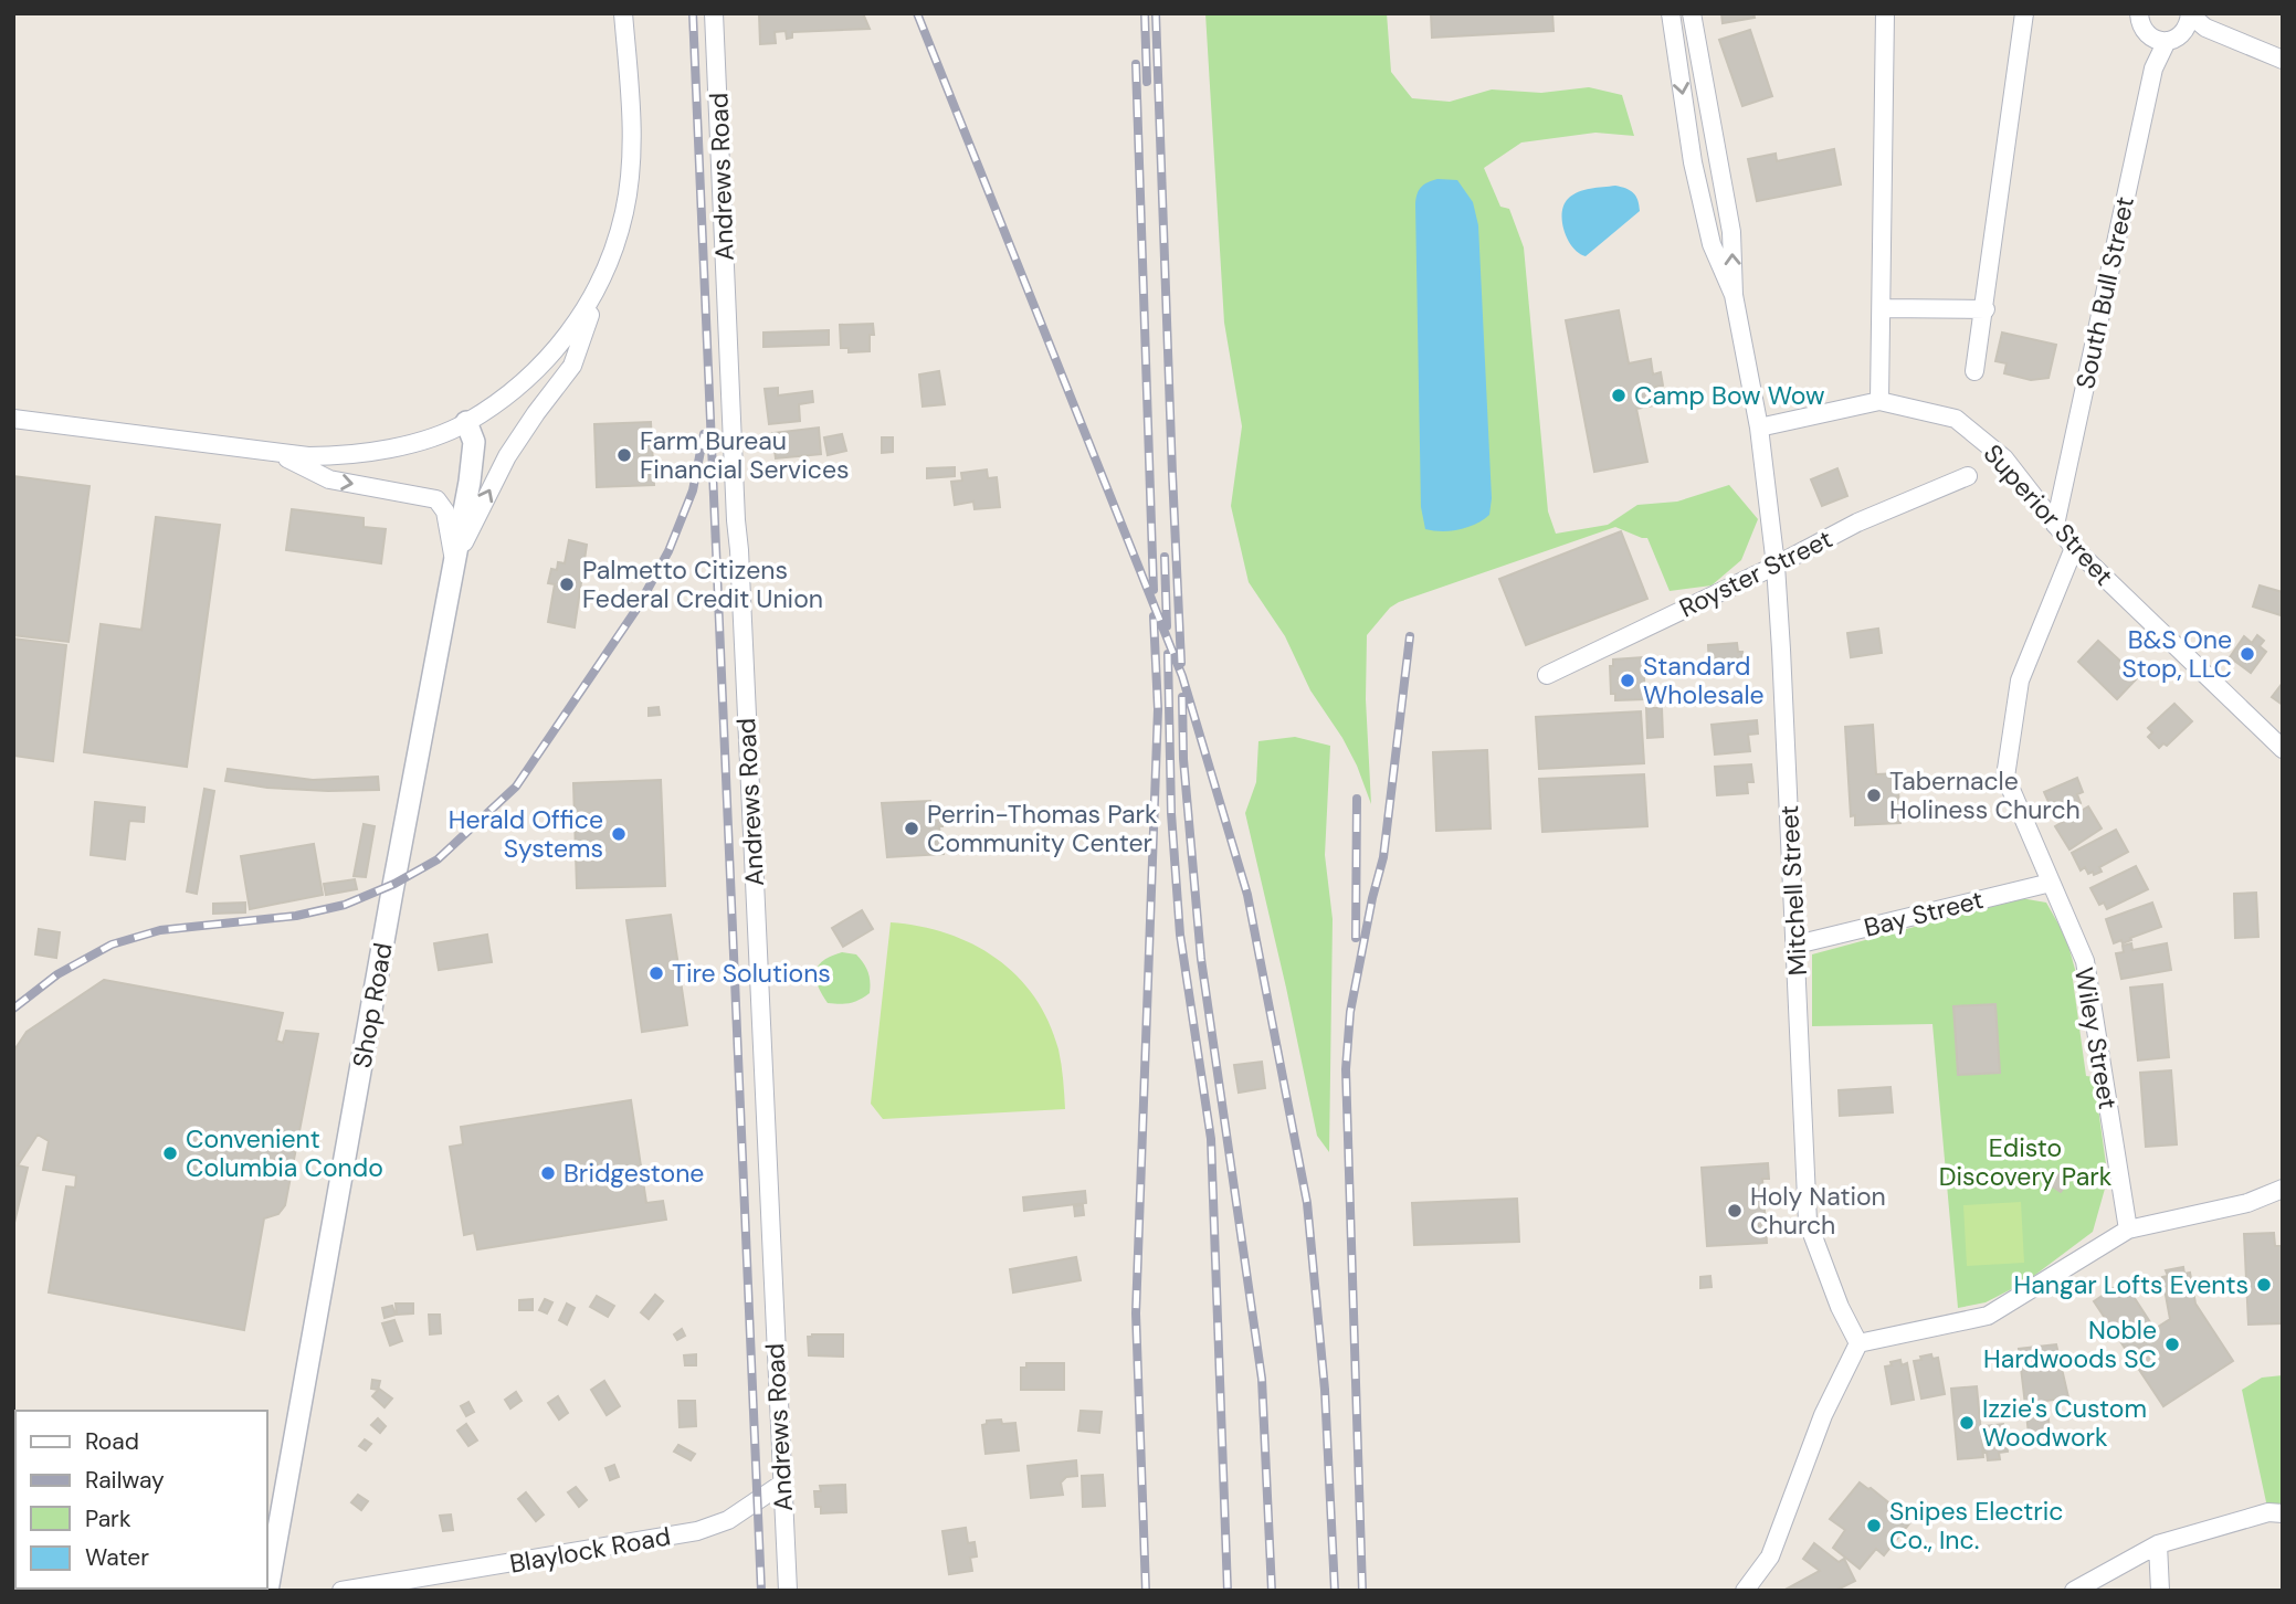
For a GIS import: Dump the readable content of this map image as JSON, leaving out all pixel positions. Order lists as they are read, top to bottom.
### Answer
{
  "streets": {
    "street": [
      "Andrews Road",
      "South Bull Street",
      "Superior Street",
      "Royster Street",
      "Mitchell Street",
      "Bay Street",
      "Shop Road",
      "Wiley Street",
      "Blaylock Road"
    ]
  },
  "crossings": [
    ["Andrews Road", "Blaylock Road"],
    ["South Bull Street", "Superior Street"],
    ["Superior Street", "Mitchell Street"],
    ["Superior Street", "Wiley Street"],
    ["Royster Street", "Mitchell Street"],
    ["Mitchell Street", "Bay Street"],
    ["Bay Street", "Wiley Street"]
  ],
  "parks": ["Edisto Discovery Park"],
  "places": [
    "Camp Bow Wow",
    "Farm Bureau Financial Services",
    "Palmetto Citizens Federal Credit Union",
    "B&S One Stop, LLC",
    "Standard Wholesale",
    "Tabernacle Holiness Church",
    "Perrin-Thomas Park Community Center",
    "Herald Office Systems",
    "Tire Solutions",
    "Convenient Columbia Condo",
    "Bridgestone",
    "Holy Nation Church",
    "Hangar Lofts Events",
    "Noble Hardwoods SC",
    "Izzie's Custom Woodwork",
    "Snipes Electric Co., Inc."
  ],
  "legend": [
    "Road",
    "Railway",
    "Park",
    "Water"
  ]
}
